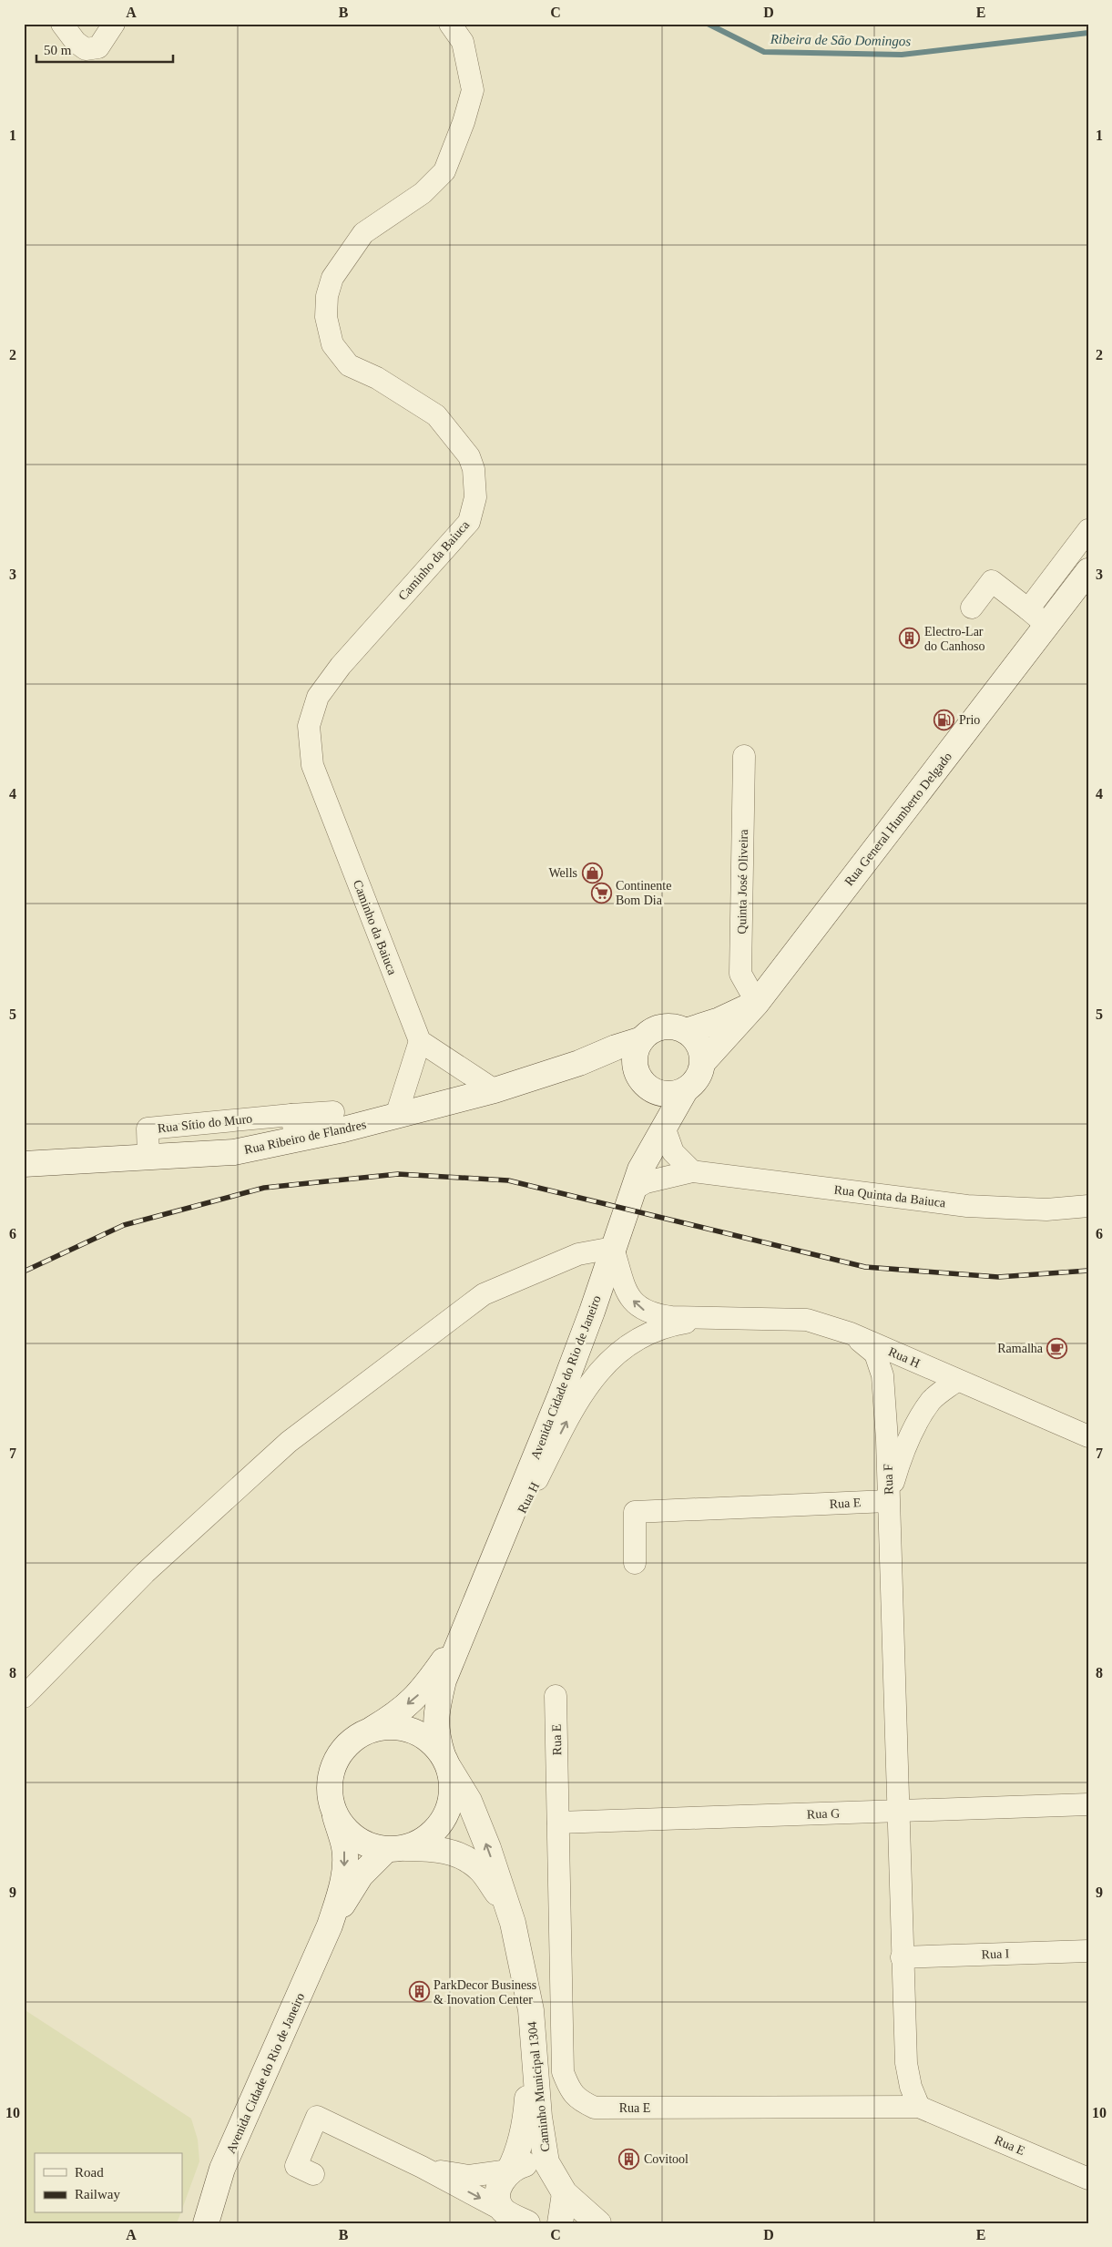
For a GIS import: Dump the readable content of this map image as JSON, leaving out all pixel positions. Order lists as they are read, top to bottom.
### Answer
{
  "streets": {
    "main road": [
      "Rua General Humberto Delgado",
      "Rua Ribeiro de Flandres",
      "Avenida Cidade do Rio de Janeiro",
      "Caminho Municipal 1304"
    ],
    "street": [
      "Caminho da Baiuca",
      "Quinta José Oliveira",
      "Rua Sítio do Muro",
      "Rua Quinta da Baiuca",
      "Rua H",
      "Rua F",
      "Rua E",
      "Rua G",
      "Rua I"
    ]
  },
  "crossings": [
    ["Rua General Humberto Delgado", "Quinta José Oliveira"],
    ["Rua General Humberto Delgado", "Rua Ribeiro de Flandres"],
    ["Quinta José Oliveira", "Rua Ribeiro de Flandres"],
    ["Rua Sítio do Muro", "Rua Ribeiro de Flandres"],
    ["Rua Quinta da Baiuca", "Avenida Cidade do Rio de Janeiro"],
    ["Rua H", "Avenida Cidade do Rio de Janeiro"],
    ["Rua H", "Rua F"],
    ["Avenida Cidade do Rio de Janeiro", "Caminho Municipal 1304"],
    ["Rua F", "Rua E"],
    ["Rua E", "Rua G"]
  ],
  "water": ["Ribeira de São Domingos"],
  "places": {
    "building": ["Electro-Lar do Canhoso", "ParkDecor Business & Inovation Center", "Covitool"],
    "fuel station": ["Prio"],
    "shop": ["Wells"],
    "supermarket": ["Continente Bom Dia"],
    "cafe": ["Ramalha"]
  },
  "legend": ["Road", "Railway"],
  "scale_bar": "50 m",
  "grid": {
    "columns": [
      "A",
      "B",
      "C",
      "D",
      "E"
    ],
    "rows": [
      "1",
      "2",
      "3",
      "4",
      "5",
      "6",
      "7",
      "8",
      "9",
      "10"
    ]
  }
}
